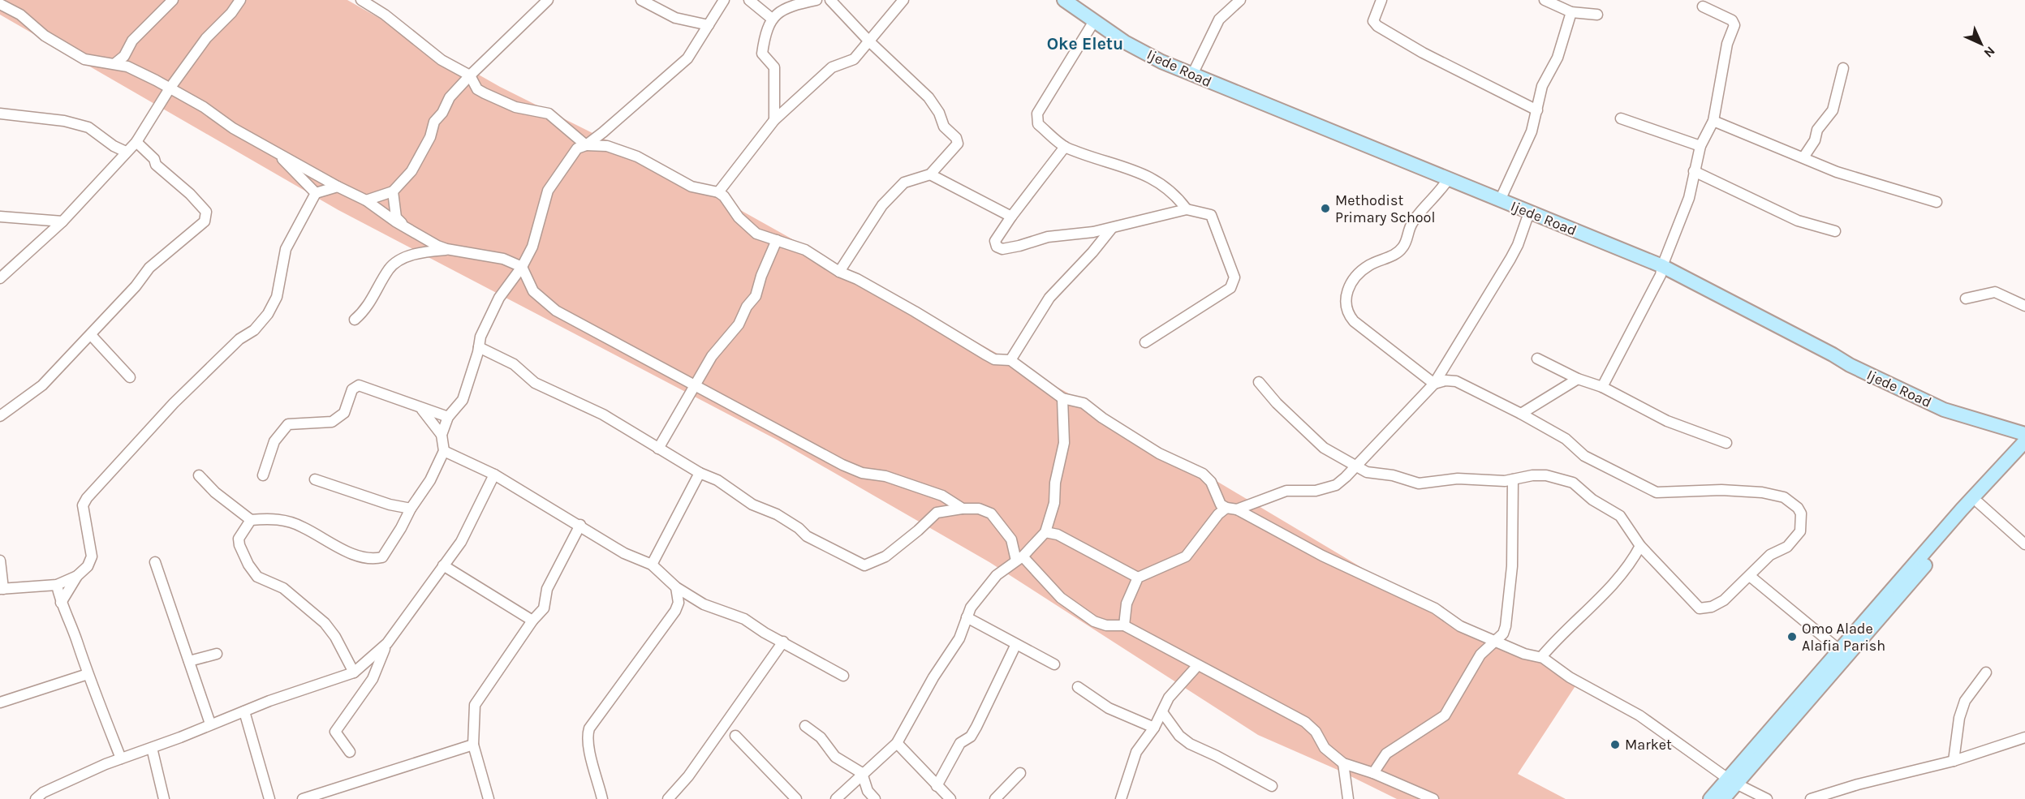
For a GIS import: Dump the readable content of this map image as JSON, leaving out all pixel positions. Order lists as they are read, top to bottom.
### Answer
{
  "streets": {
    "main road": ["Ijede Road"]
  },
  "districts": ["Oke Eletu"],
  "places": ["Methodist Primary School", "Omo Alade Alafia Parish", "Market"],
  "north": "bottom right"
}
